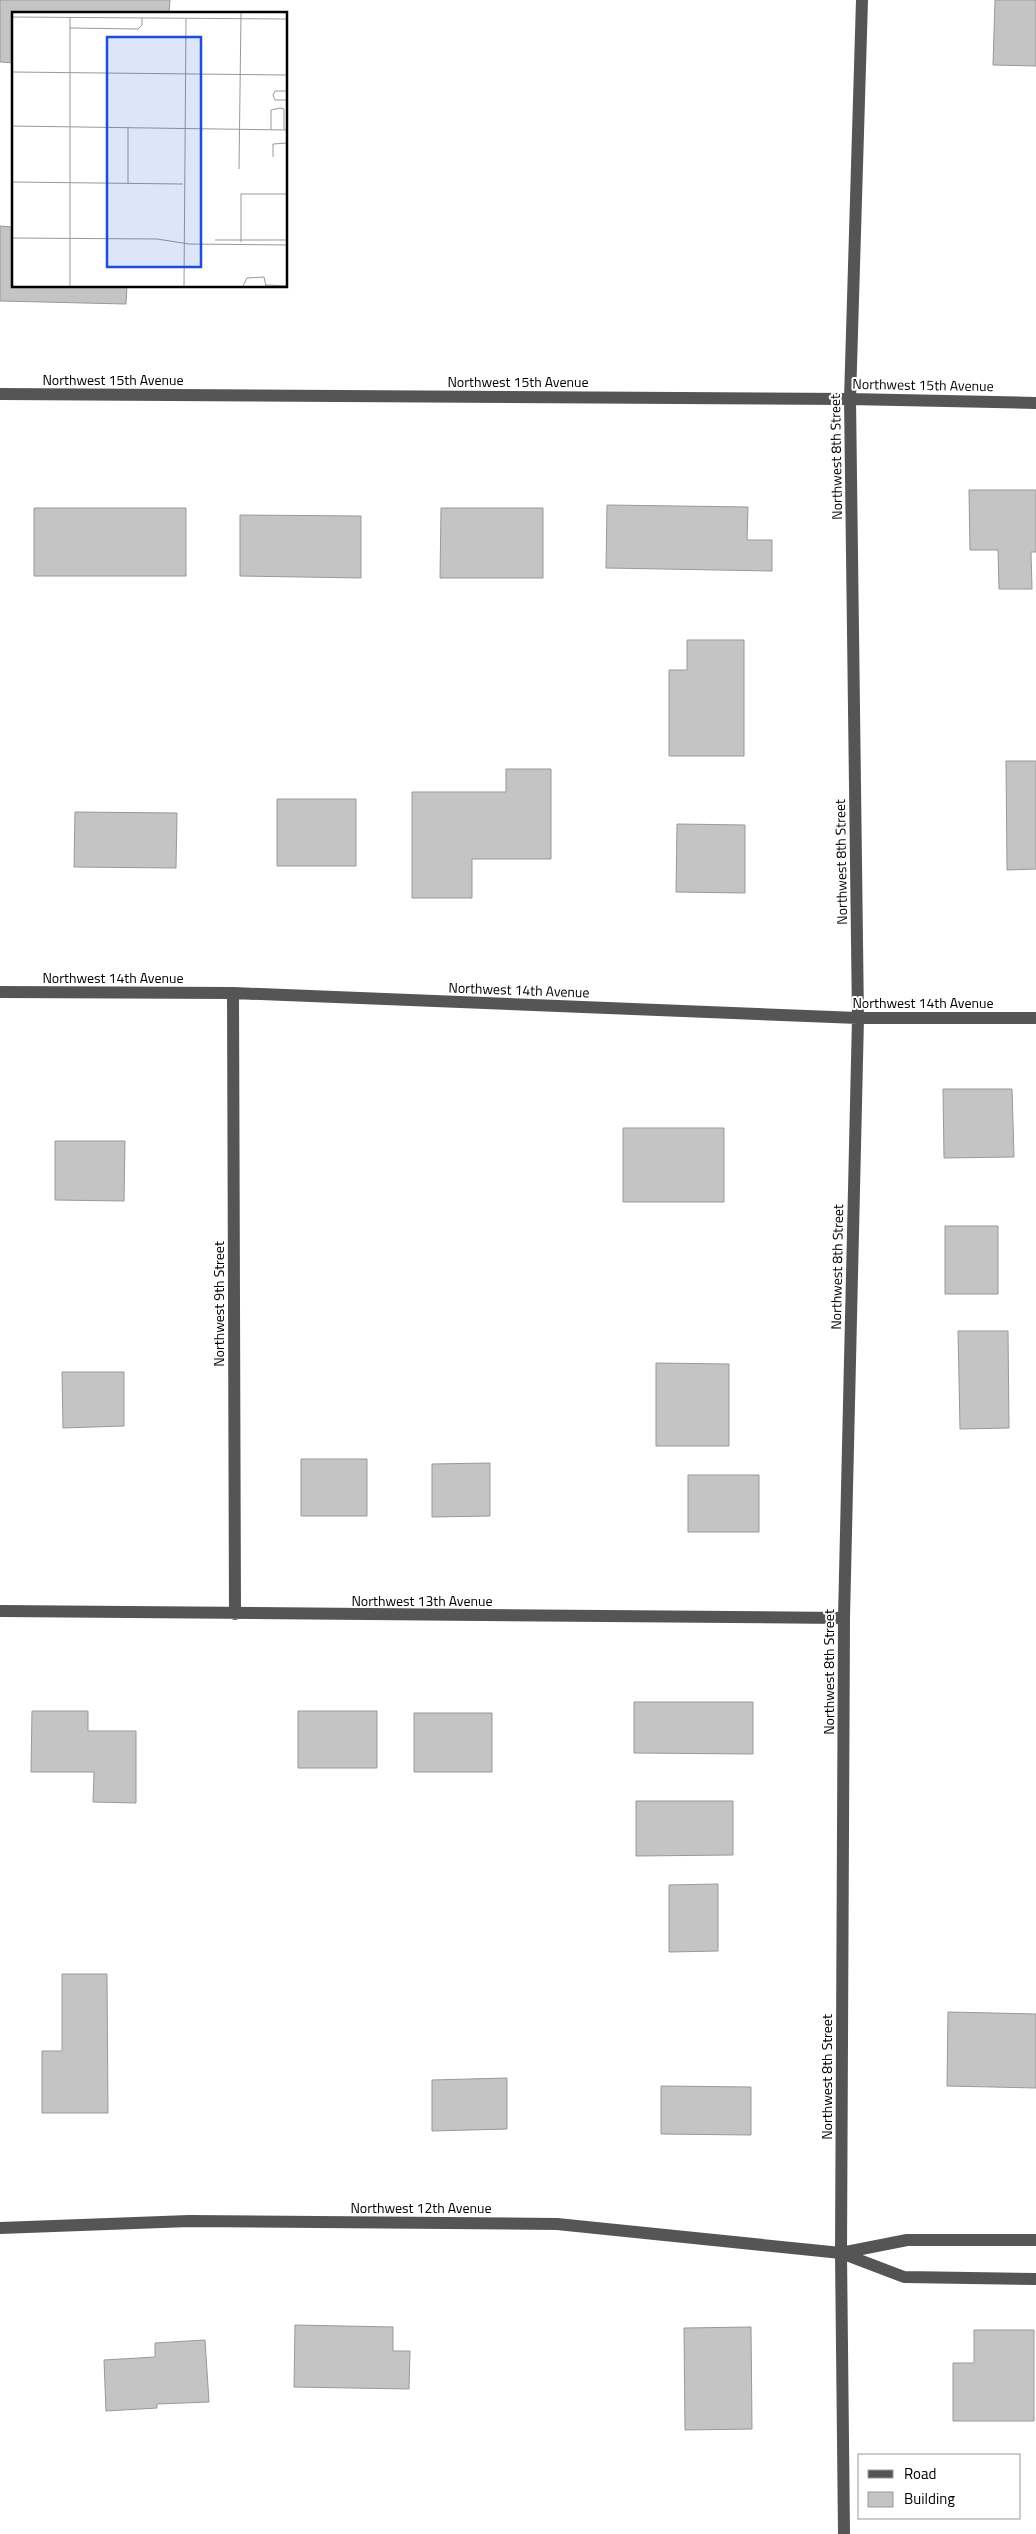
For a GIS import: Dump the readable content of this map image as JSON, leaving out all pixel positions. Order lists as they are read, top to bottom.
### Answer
{
  "streets": {
    "street": [
      "Northwest 15th Avenue",
      "Northwest 8th Street",
      "Northwest 14th Avenue",
      "Northwest 9th Street",
      "Northwest 13th Avenue",
      "Northwest 12th Avenue"
    ]
  },
  "crossings": [
    ["Northwest 15th Avenue", "Northwest 8th Street"],
    ["Northwest 8th Street", "Northwest 14th Avenue"],
    ["Northwest 8th Street", "Northwest 13th Avenue"],
    ["Northwest 8th Street", "Northwest 12th Avenue"],
    ["Northwest 14th Avenue", "Northwest 9th Street"],
    ["Northwest 9th Street", "Northwest 13th Avenue"]
  ],
  "legend": ["Road", "Building"]
}
